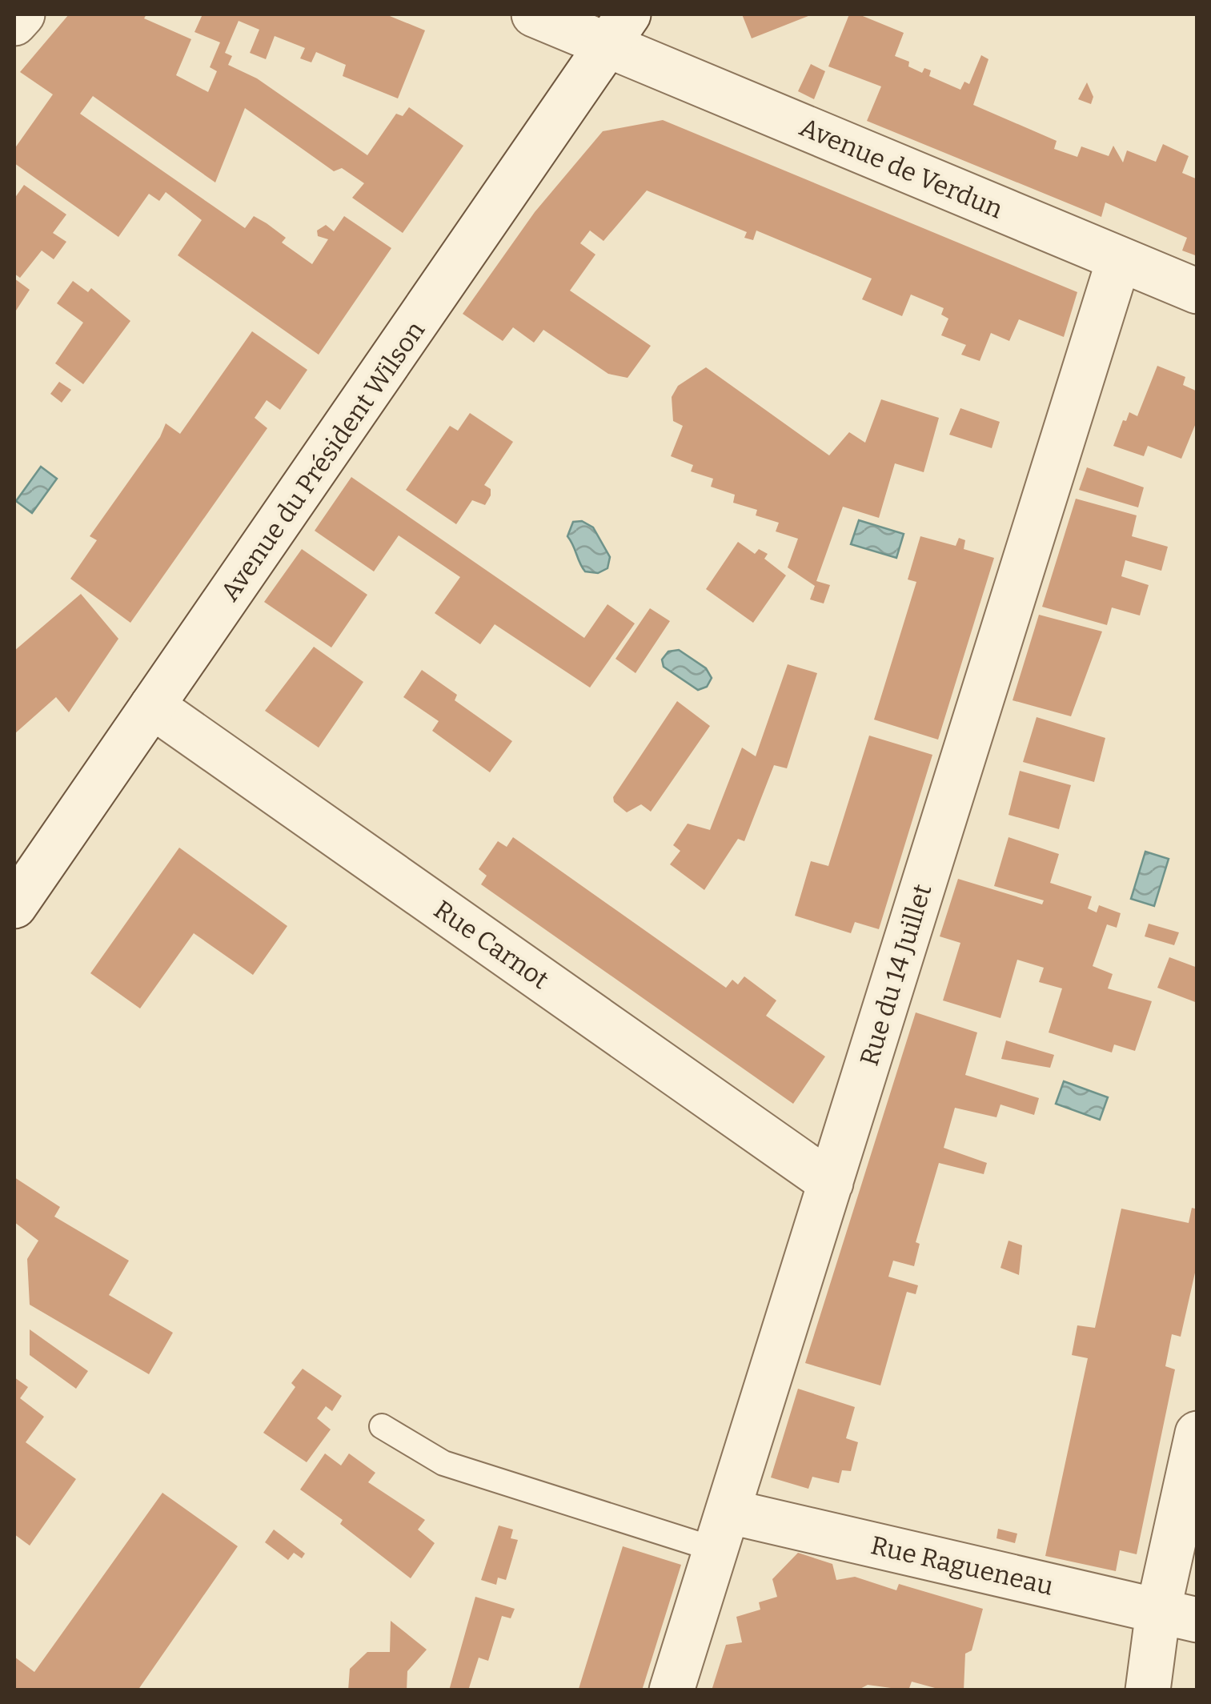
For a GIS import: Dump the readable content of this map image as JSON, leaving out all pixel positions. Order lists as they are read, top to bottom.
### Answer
{
  "streets": {
    "street": [
      "Avenue de Verdun",
      "Avenue du Président Wilson",
      "Rue Carnot",
      "Rue du 14 Juillet",
      "Rue Ragueneau"
    ]
  },
  "crossings": [
    ["Avenue de Verdun", "Avenue du Président Wilson"],
    ["Avenue de Verdun", "Rue du 14 Juillet"],
    ["Avenue du Président Wilson", "Rue Carnot"],
    ["Rue Carnot", "Rue du 14 Juillet"],
    ["Rue du 14 Juillet", "Rue Ragueneau"]
  ]
}
